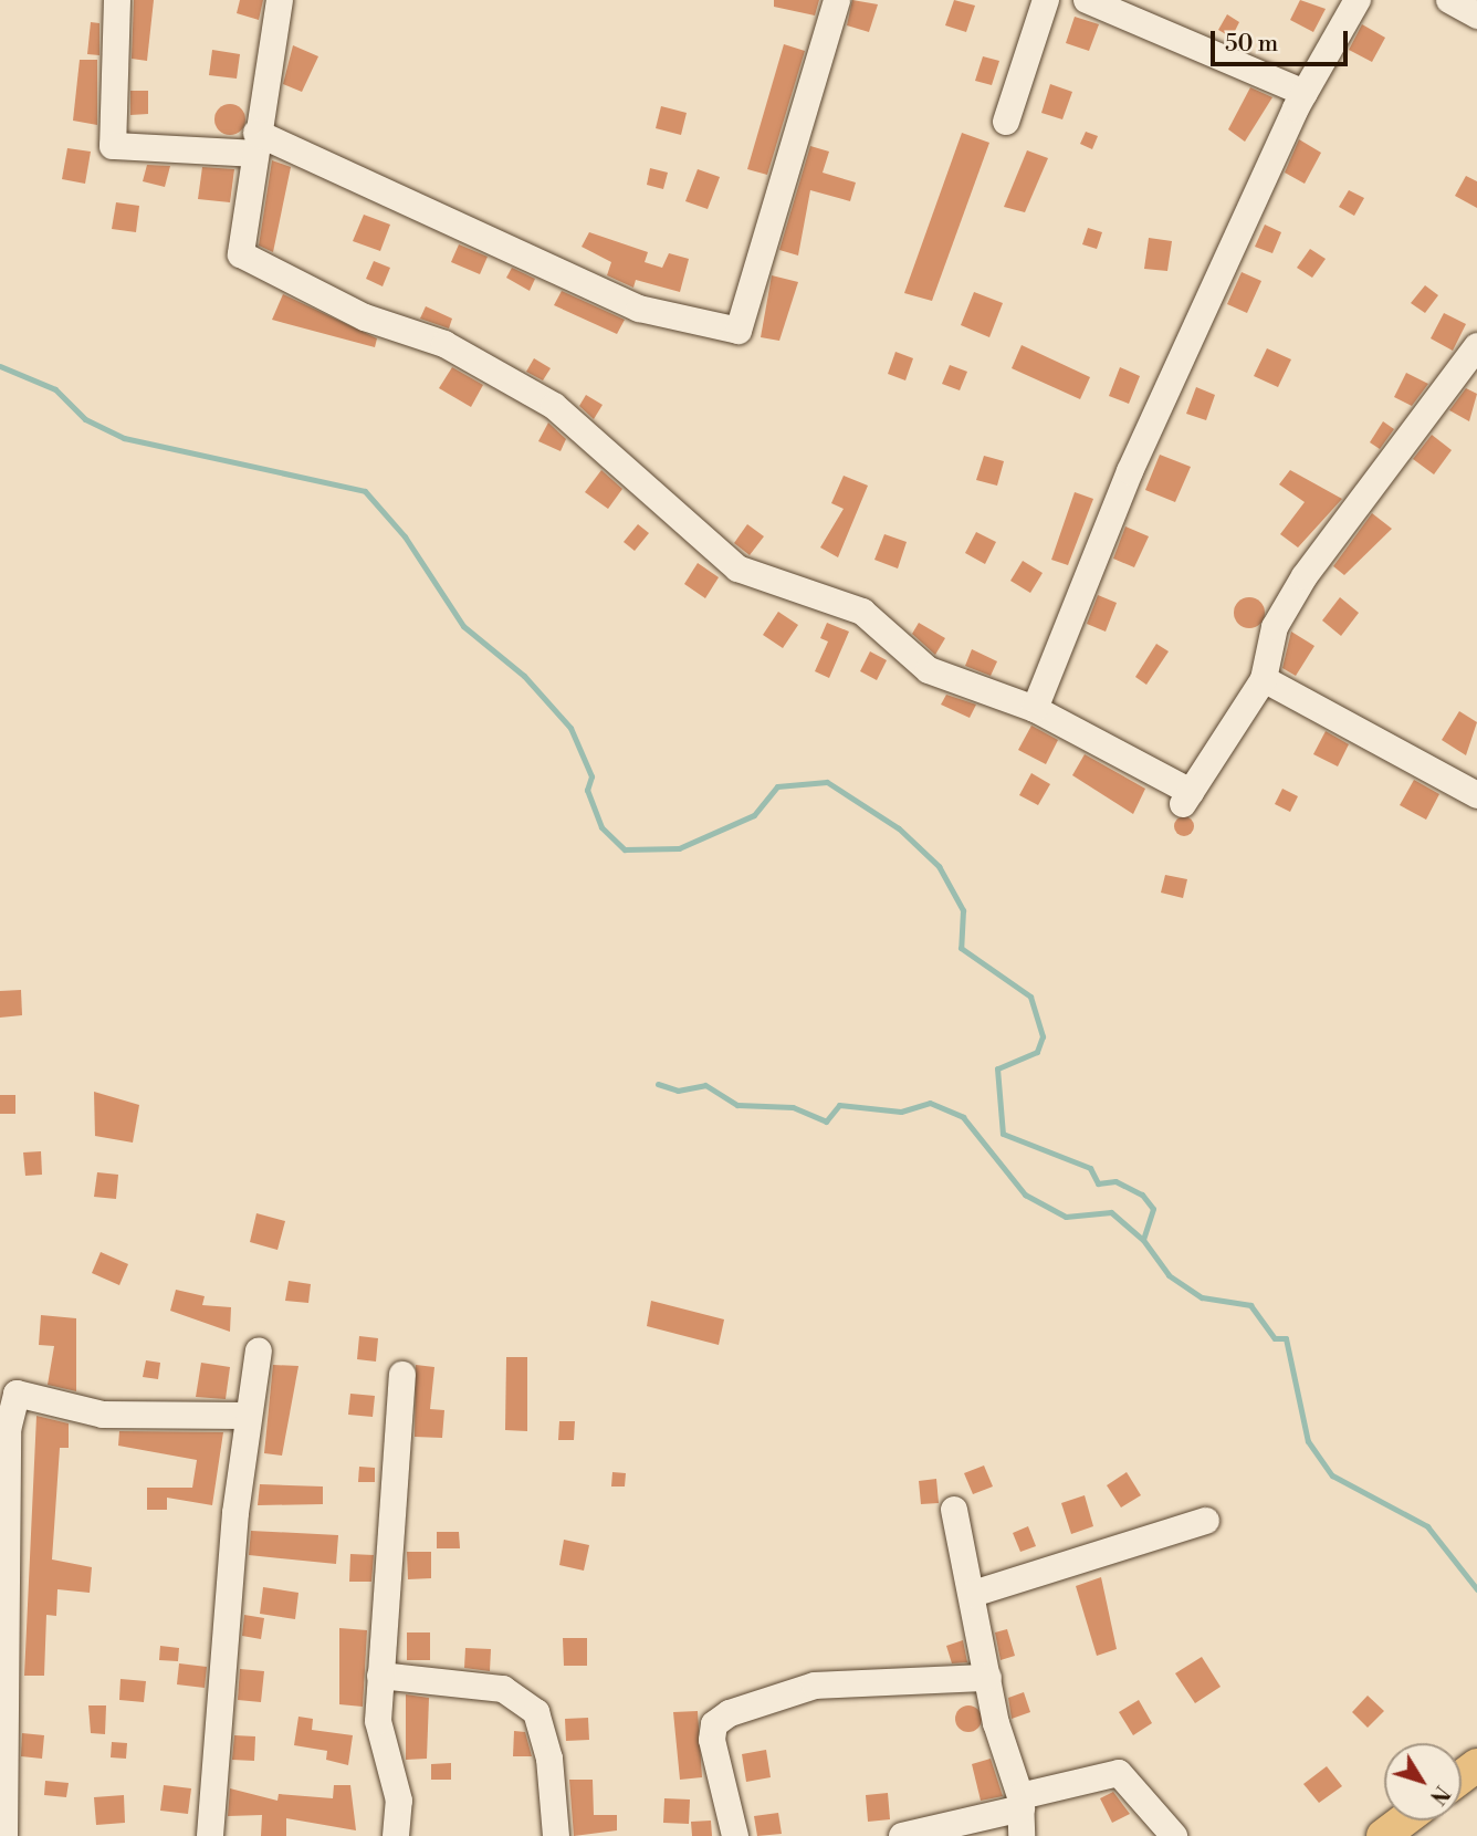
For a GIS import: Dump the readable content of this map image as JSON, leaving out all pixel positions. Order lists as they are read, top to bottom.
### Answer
{
  "scale_bar": "50 m",
  "north": "bottom right"
}
